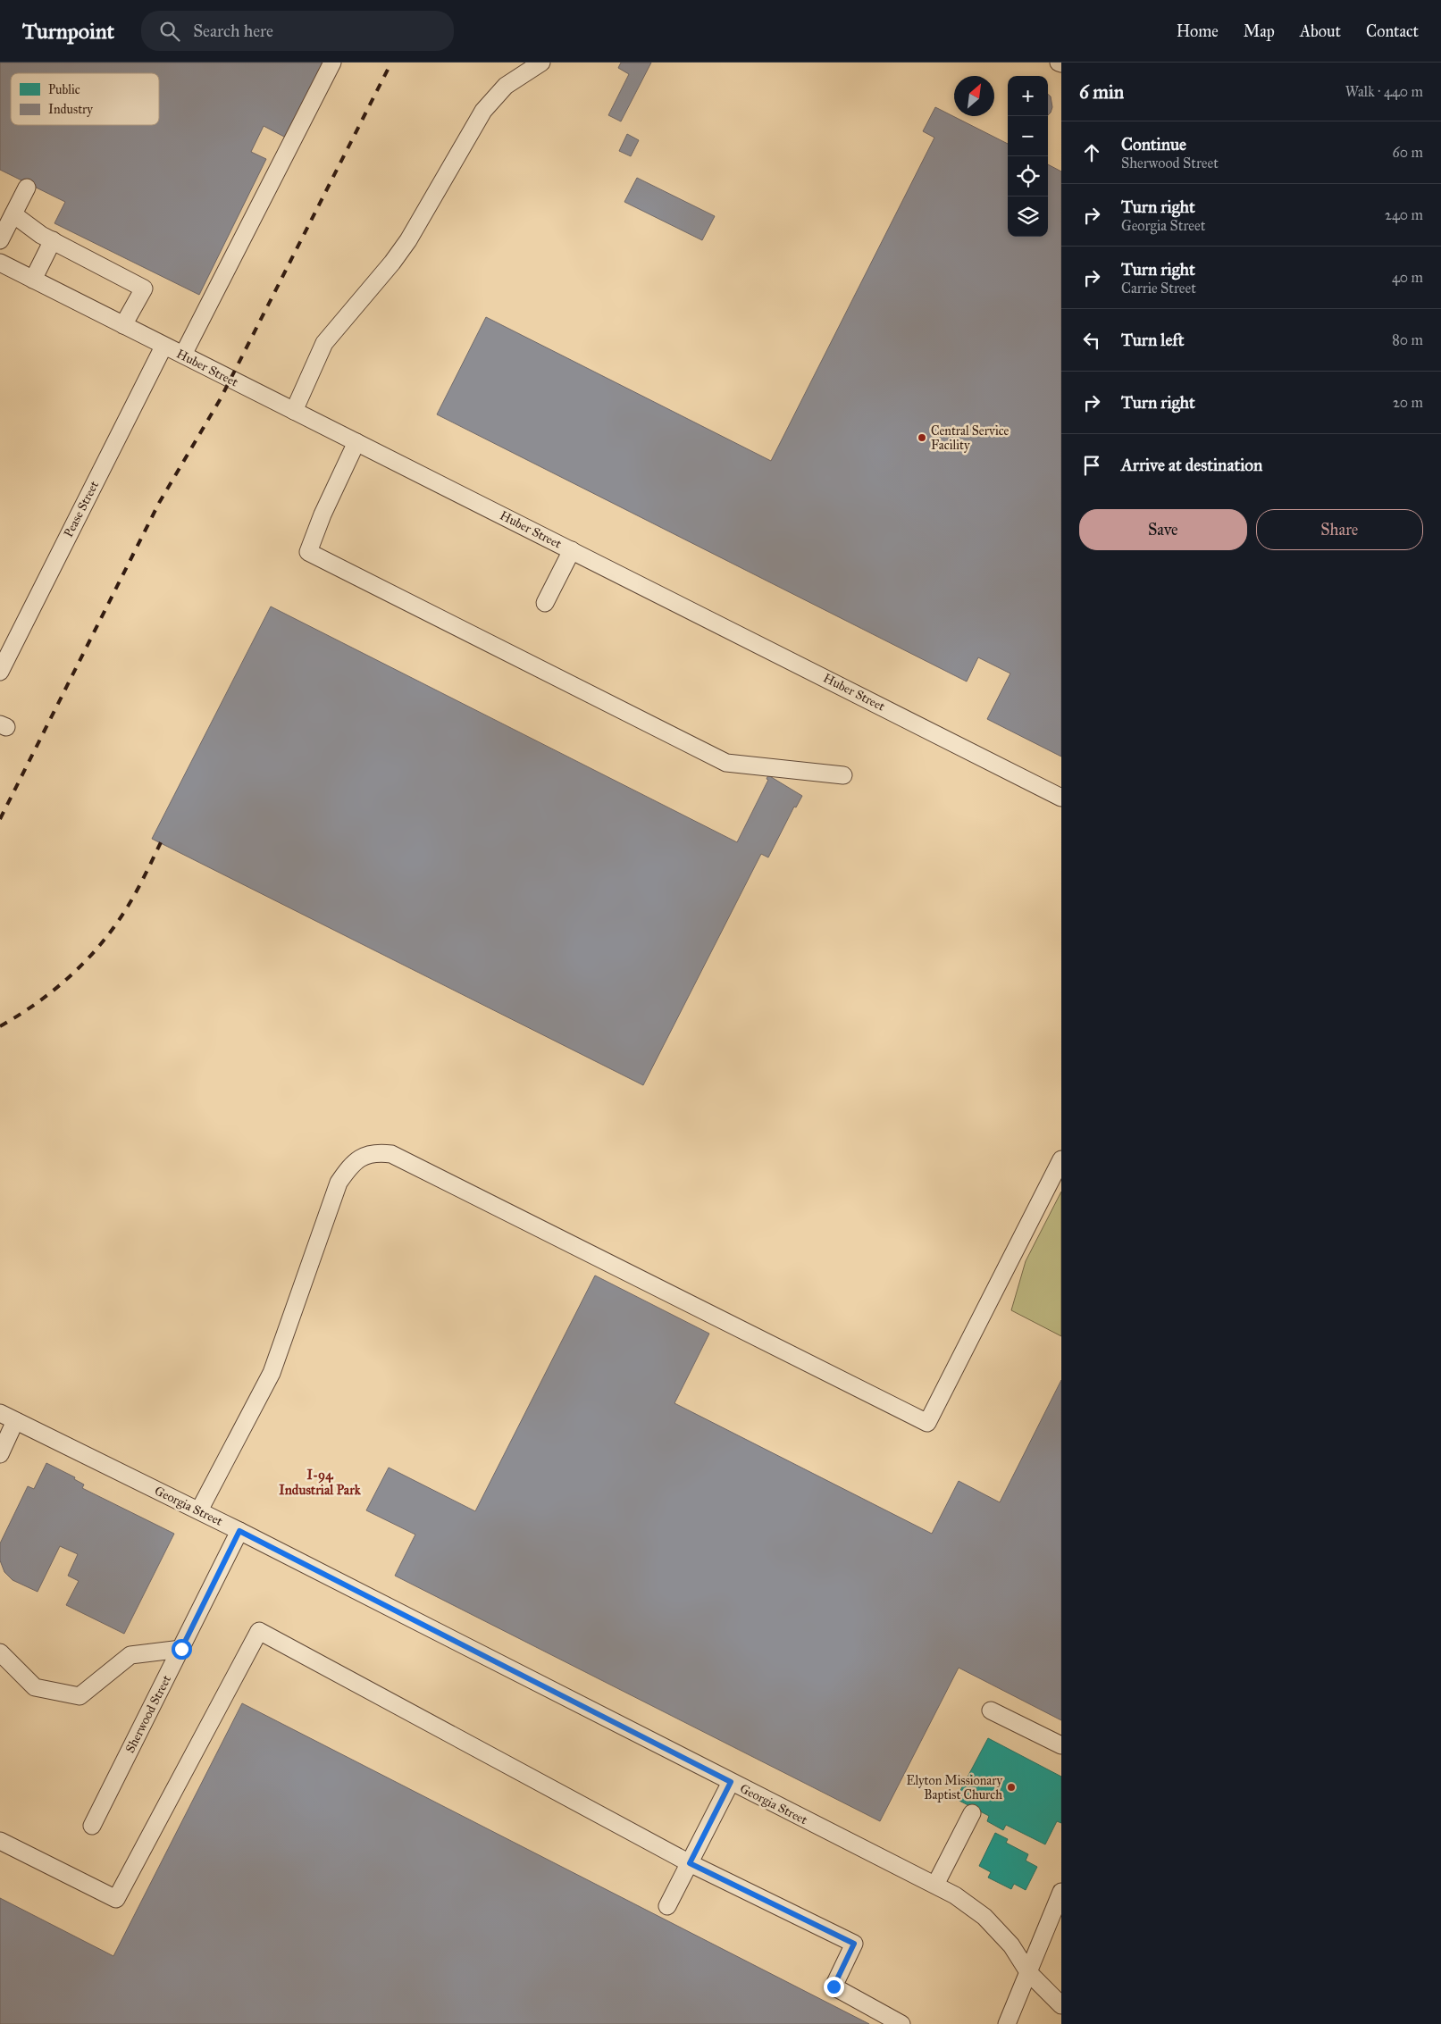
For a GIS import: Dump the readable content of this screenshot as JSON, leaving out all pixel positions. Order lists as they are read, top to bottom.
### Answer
{
  "streets": {
    "street": [
      "Huber Street",
      "Pease Street",
      "Georgia Street",
      "Sherwood Street"
    ]
  },
  "crossings": [
    ["Huber Street", "Pease Street"],
    ["Georgia Street", "Sherwood Street"]
  ],
  "districts": ["I-94 Industrial Park"],
  "places": ["Central Service Facility", "Elyton Missionary Baptist Church"],
  "legend": ["Public", "Industry"],
  "north": "top right",
  "page": {
    "header": "Turnpoint",
    "search": "Search here",
    "nav": [
      "Home",
      "Map",
      "About",
      "Contact"
    ],
    "heading": ["6 min", "Walk · 440 m"],
    "map_buttons": ["+", "−"],
    "list": [
      ["Continue", "Sherwood Street", "60 m"],
      ["Turn right", "Georgia Street", "240 m"],
      ["Turn right", "Carrie Street", "40 m"],
      ["Turn left", "80 m"],
      ["Turn right", "20 m"],
      "Arrive at destination"
    ],
    "buttons": ["Save", "Share"]
  }
}
